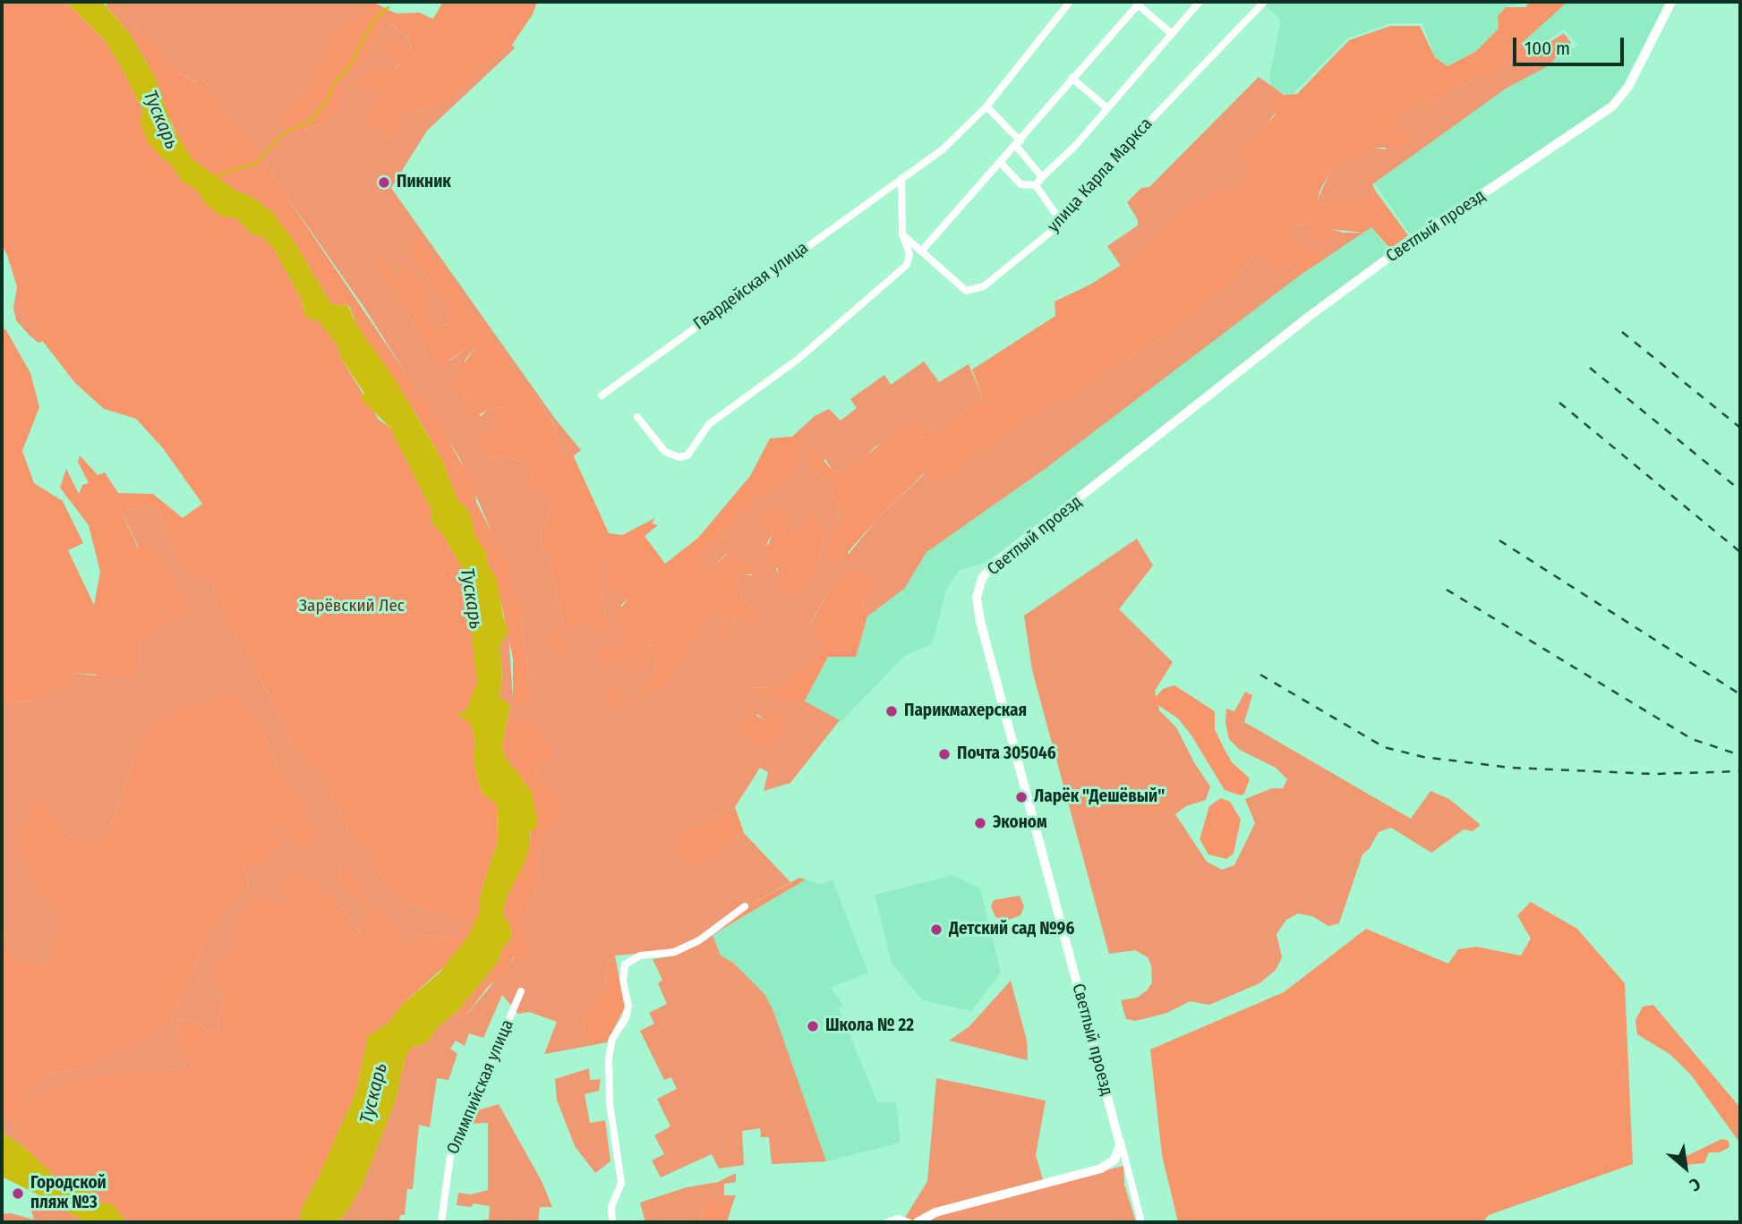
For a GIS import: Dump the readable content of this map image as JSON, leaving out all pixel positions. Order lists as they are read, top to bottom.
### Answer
{
  "streets": {
    "street": [
      "улица Карла Маркса",
      "Светлый проезд",
      "Гвардейская улица",
      "Олимпийская улица"
    ]
  },
  "water": ["Тускарь"],
  "parks": ["Зарёвский Лес"],
  "places": [
    "Пикник",
    "Парикмахерская",
    "Почта 305046",
    "Ларёк \"Дешёвый\"",
    "Эконом",
    "Детский сад №96",
    "Школа № 22",
    "Городской пляж №3"
  ],
  "scale_bar": "100 m",
  "north": "bottom right"
}
